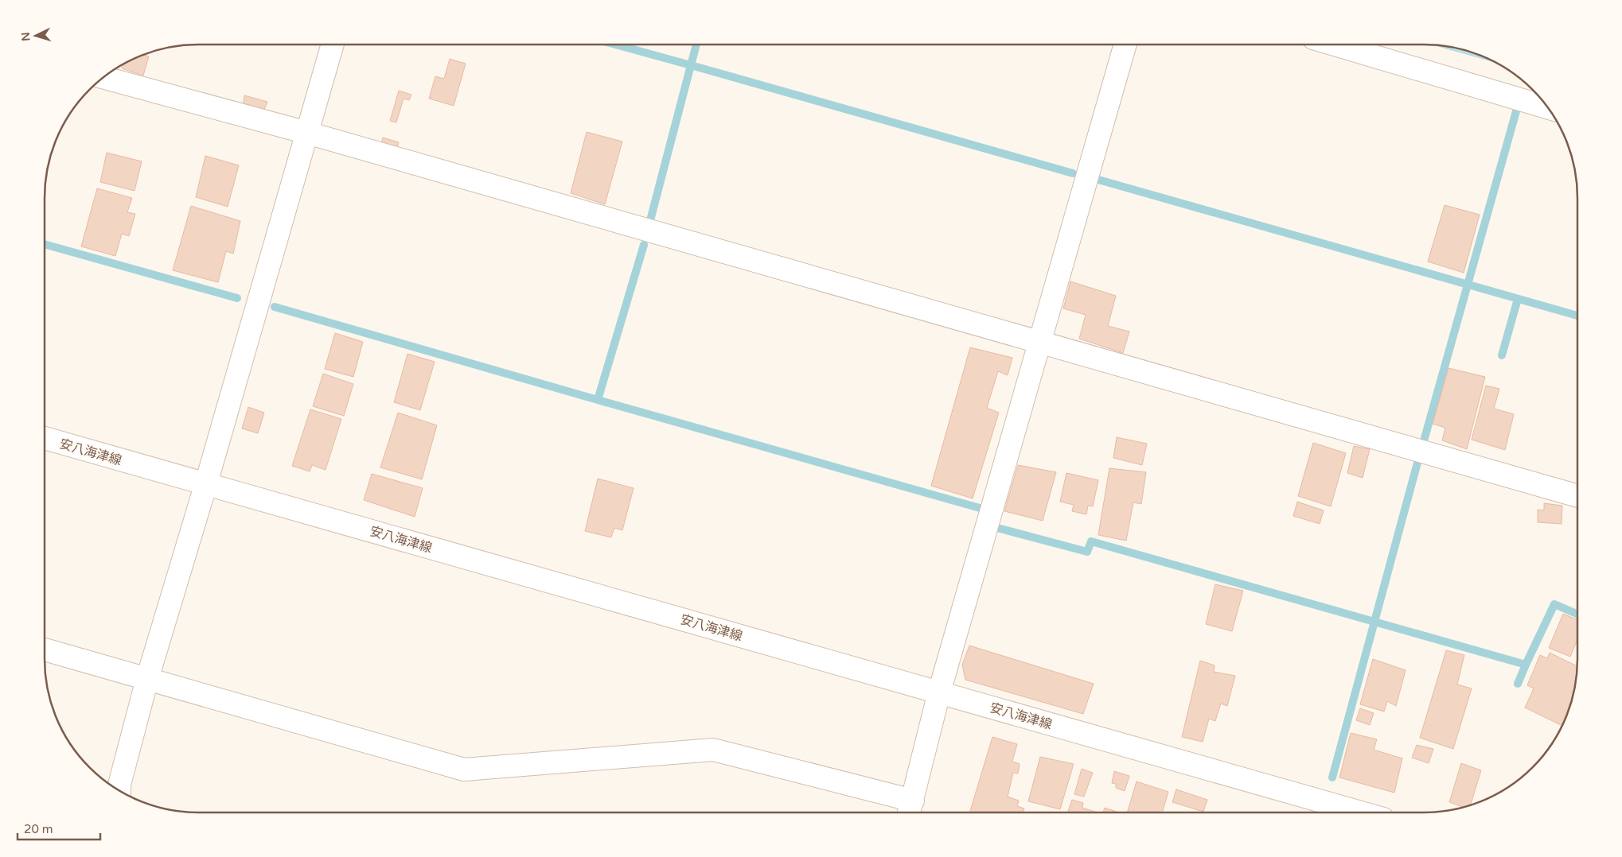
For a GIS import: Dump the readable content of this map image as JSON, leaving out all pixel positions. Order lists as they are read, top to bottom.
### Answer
{
  "streets": {
    "street": ["安八海津線"]
  },
  "scale_bar": "20 m",
  "north": "left"
}
